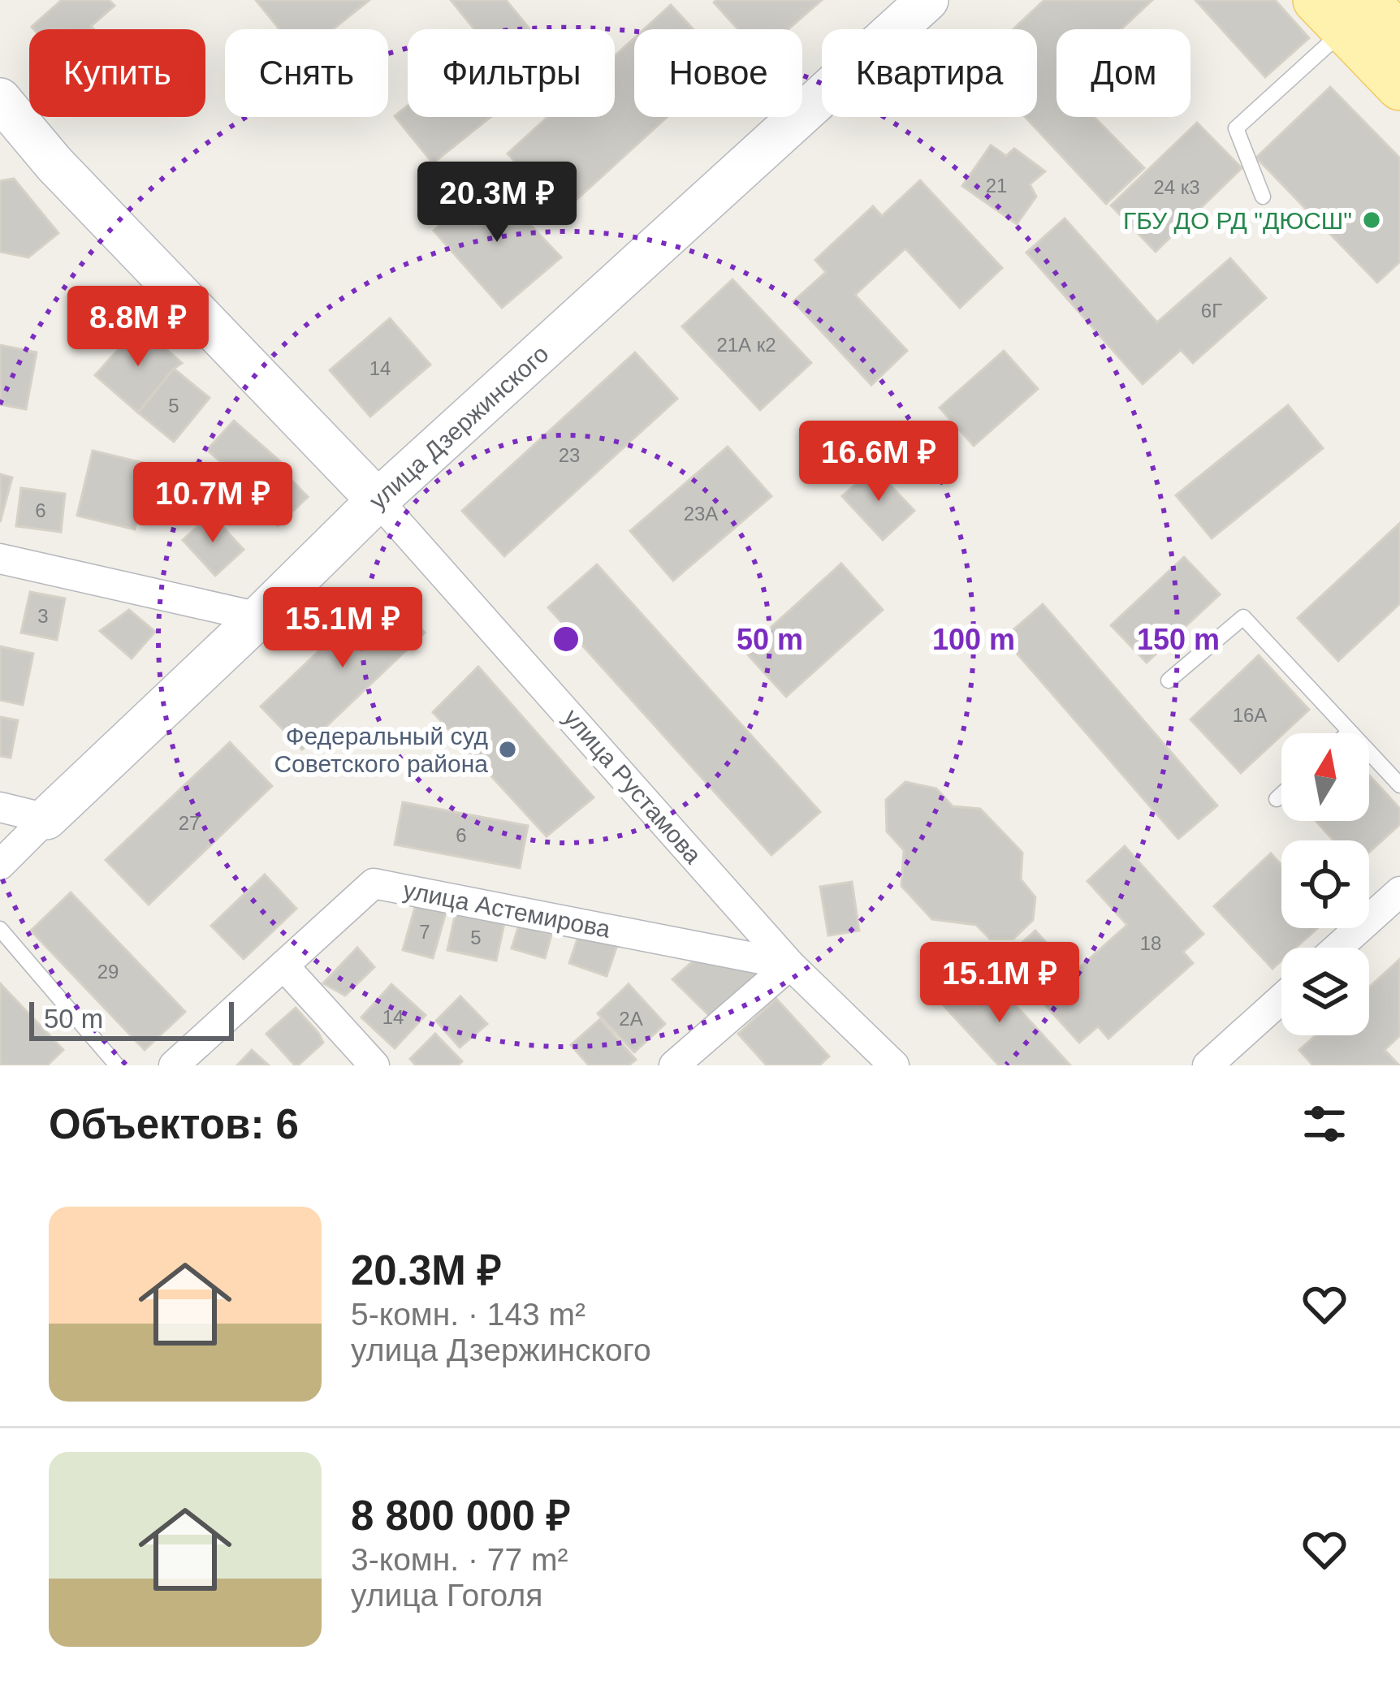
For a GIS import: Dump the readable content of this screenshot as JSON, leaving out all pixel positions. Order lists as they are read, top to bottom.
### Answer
{
  "streets": {
    "street": ["улица Дзержинского", "улица Рустамова", "улица Астемирова"]
  },
  "crossings": [
    ["улица Дзержинского", "улица Рустамова"],
    ["улица Рустамова", "улица Астемирова"]
  ],
  "places": ["ГБУ ДО РД \"ДЮСШ\"", "Федеральный суд Советского района"],
  "house_numbers": [
    "21",
    "24 к3",
    "6Г",
    "21А к2",
    "14",
    "5",
    "23",
    "6",
    "23А",
    "3",
    "16А",
    "27",
    "6",
    "7",
    "5",
    "18",
    "29",
    "14",
    "2А"
  ],
  "scale_bar": "50 m",
  "north": "top",
  "page": {
    "chip": [
      "Купить",
      "Снять",
      "Фильтры",
      "Новое",
      "Квартира",
      "Дом"
    ],
    "price": [
      "20.3M ₽",
      "8.8M ₽",
      "16.6M ₽",
      "10.7M ₽",
      "15.1M ₽",
      "15.1M ₽"
    ],
    "scale": "50 m",
    "heading": "Объектов: 6",
    "list": [
      {
        "name": "20.3M ₽",
        "note": "5-комн. · 143 m² · улица Дзержинского"
      },
      {
        "name": "8 800 000 ₽",
        "note": "3-комн. · 77 m² · улица Гоголя"
      }
    ]
  },
  "rings": ["50 m", "100 m", "150 m"]
}
